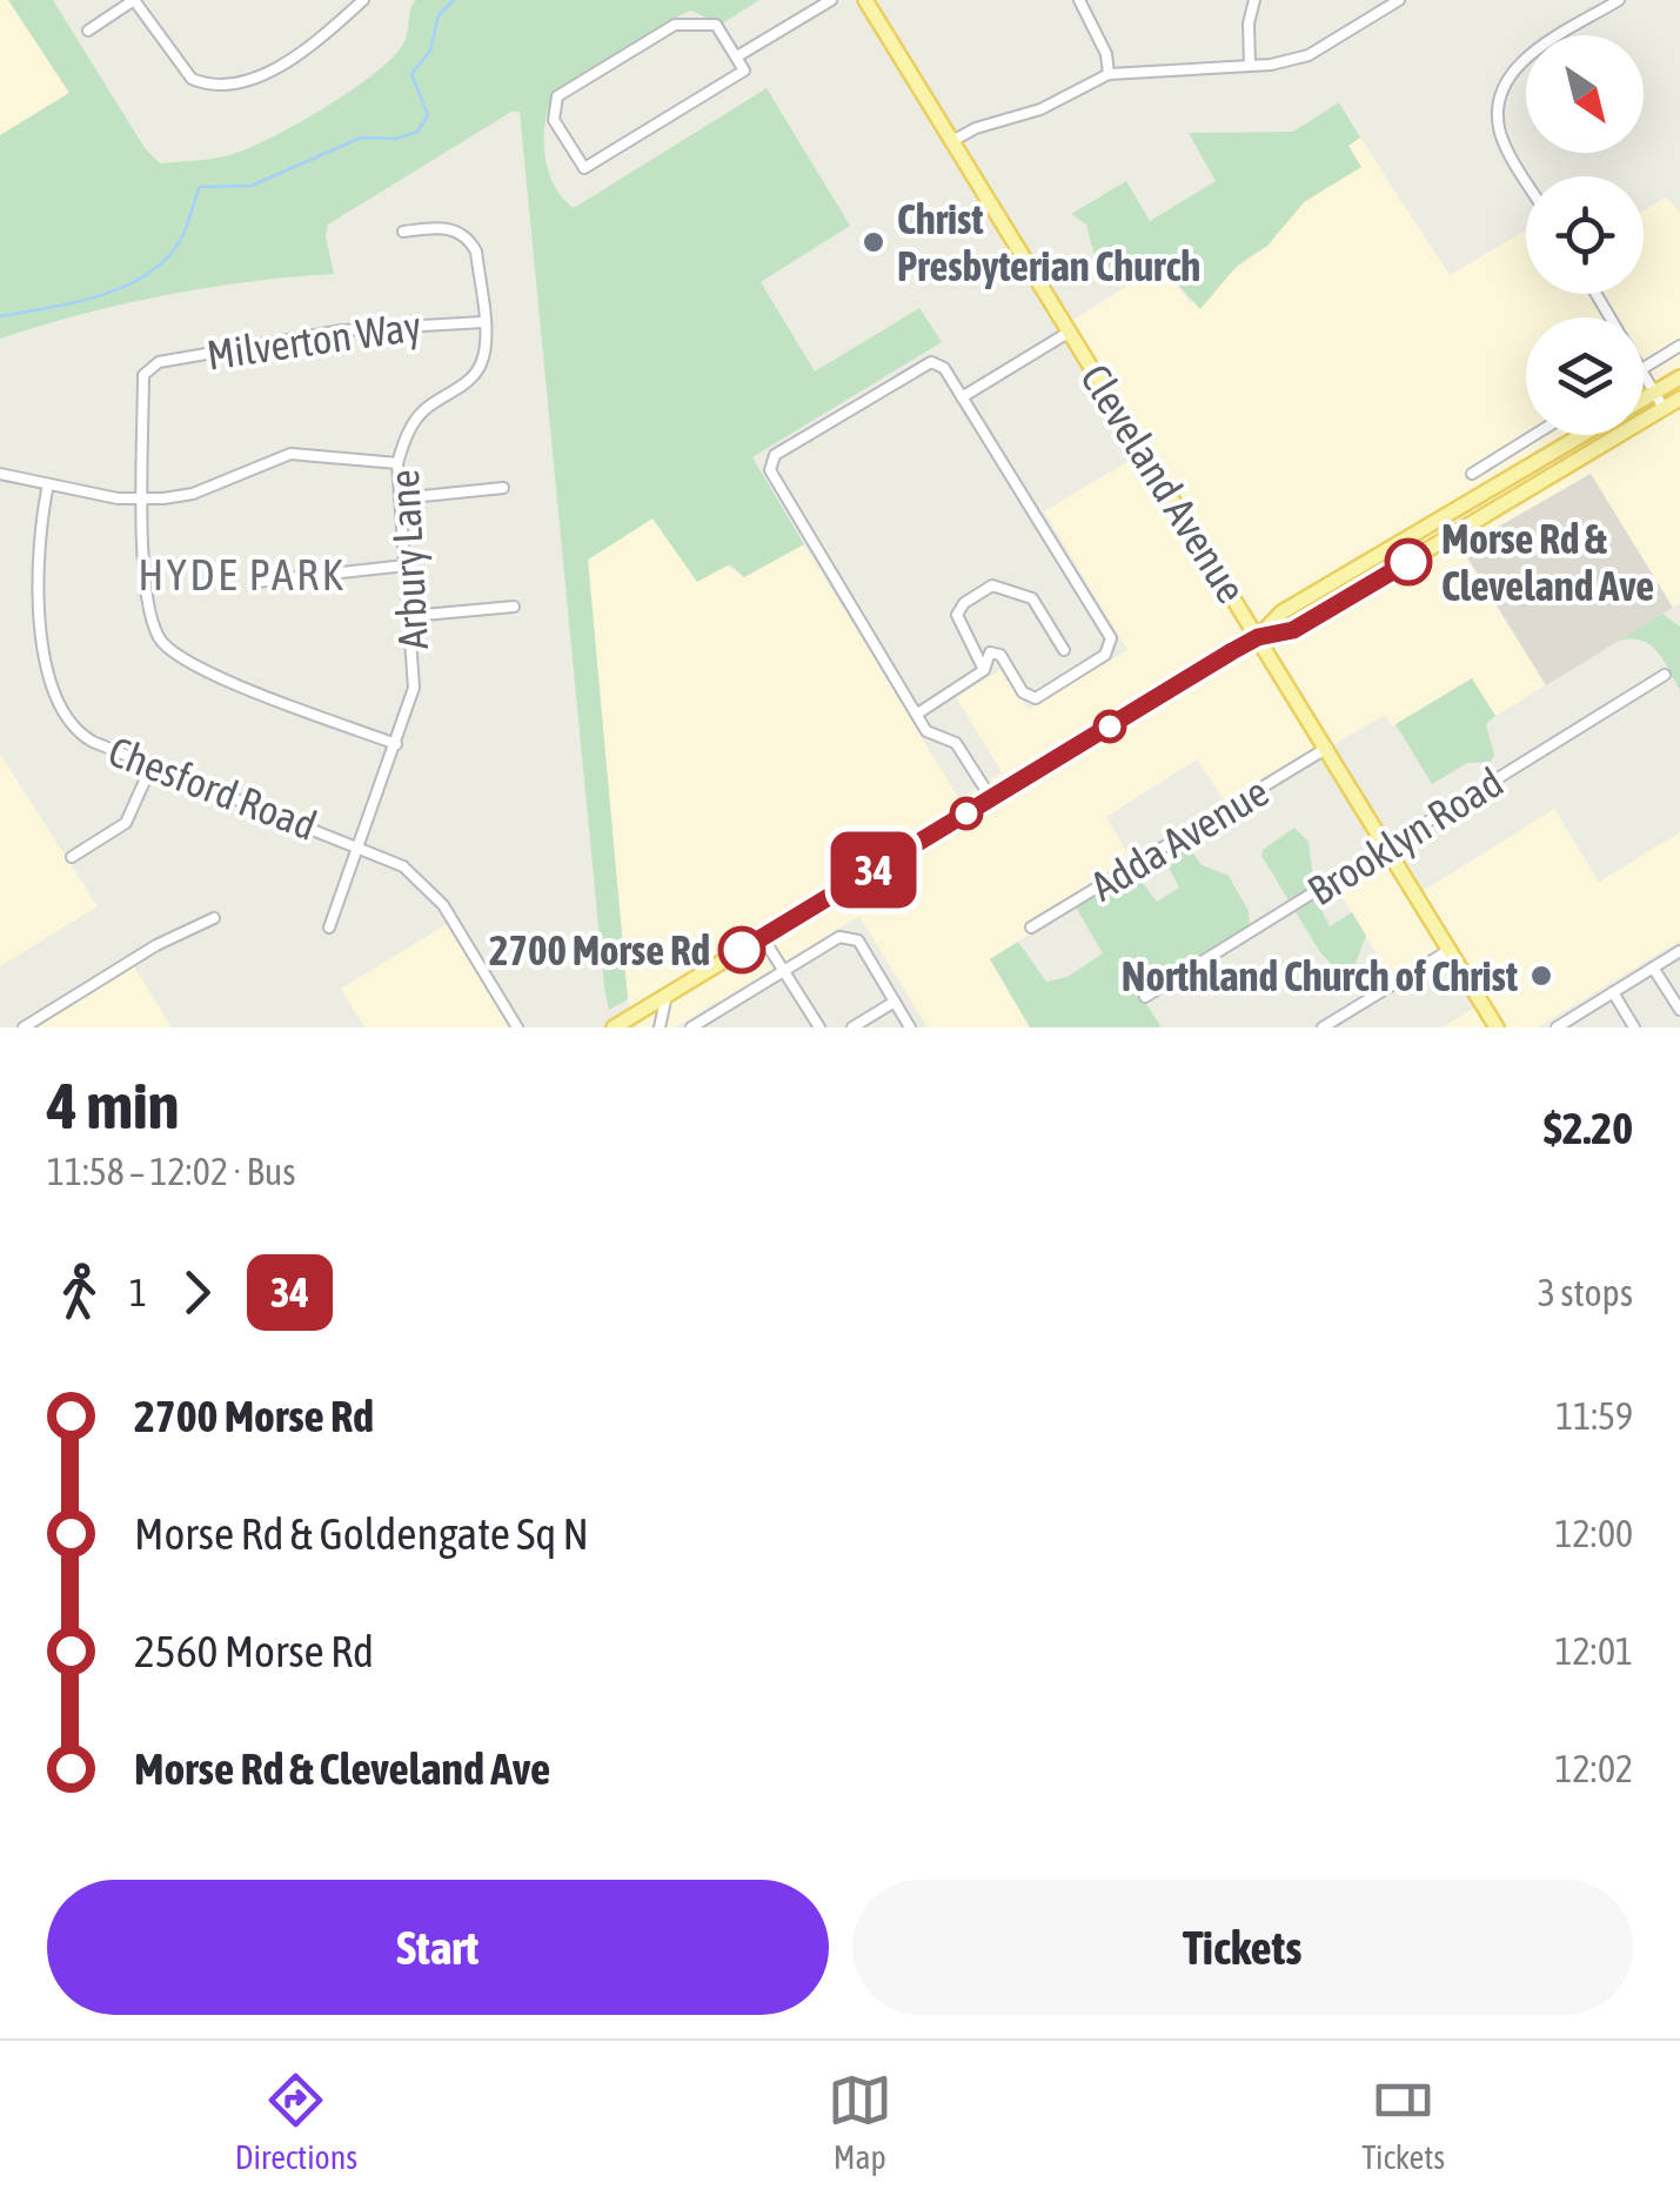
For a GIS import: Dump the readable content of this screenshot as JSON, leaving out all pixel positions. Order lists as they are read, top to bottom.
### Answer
{
  "streets": {
    "main road": ["Cleveland Avenue"],
    "street": [
      "Milverton Way",
      "Arbury Lane",
      "Chesford Road",
      "Brooklyn Road",
      "Adda Avenue"
    ]
  },
  "crossings": [
    ["Milverton Way", "Arbury Lane"],
    ["Cleveland Avenue", "Brooklyn Road"],
    ["Cleveland Avenue", "Adda Avenue"],
    ["Arbury Lane", "Chesford Road"]
  ],
  "districts": ["HYDE PARK"],
  "places": [
    "Christ Presbyterian Church",
    "Morse Rd & Cleveland Ave",
    "2700 Morse Rd",
    "Northland Church of Christ"
  ],
  "lines": ["bus line 34"],
  "north": "bottom right",
  "page": {
    "on_map": "34",
    "heading": ["4 min", "11:58 – 12:02 · Bus", "$2.20"],
    "legs": ["1", "34", "3 stops"],
    "list": [
      {
        "name": "2700 Morse Rd",
        "value": "11:59"
      },
      {
        "name": "Morse Rd & Goldengate Sq N",
        "value": "12:00"
      },
      {
        "name": "2560 Morse Rd",
        "value": "12:01"
      },
      {
        "name": "Morse Rd & Cleveland Ave",
        "value": "12:02"
      }
    ],
    "buttons": ["Start", "Tickets"],
    "tabs": ["Directions", "Map", "Tickets"]
  }
}
